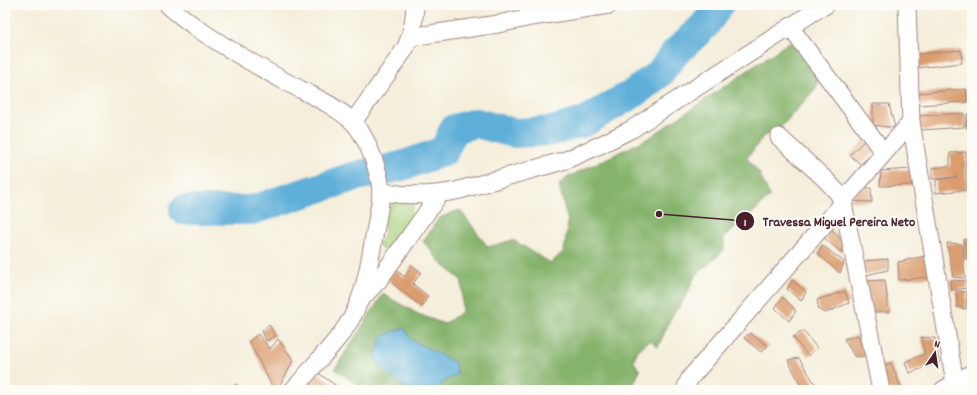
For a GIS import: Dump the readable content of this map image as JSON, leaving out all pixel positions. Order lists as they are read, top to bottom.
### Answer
{
  "places": ["Travessa Miguel Pereira Neto"],
  "north": "top"
}
